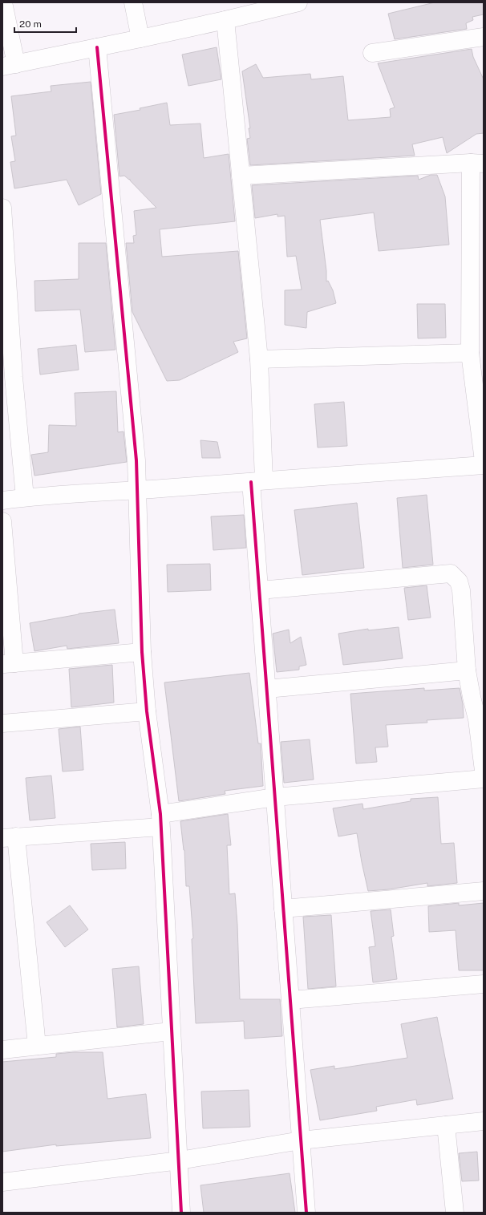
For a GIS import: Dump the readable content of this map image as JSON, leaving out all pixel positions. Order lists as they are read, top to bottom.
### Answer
{
  "scale_bar": "20 m"
}
